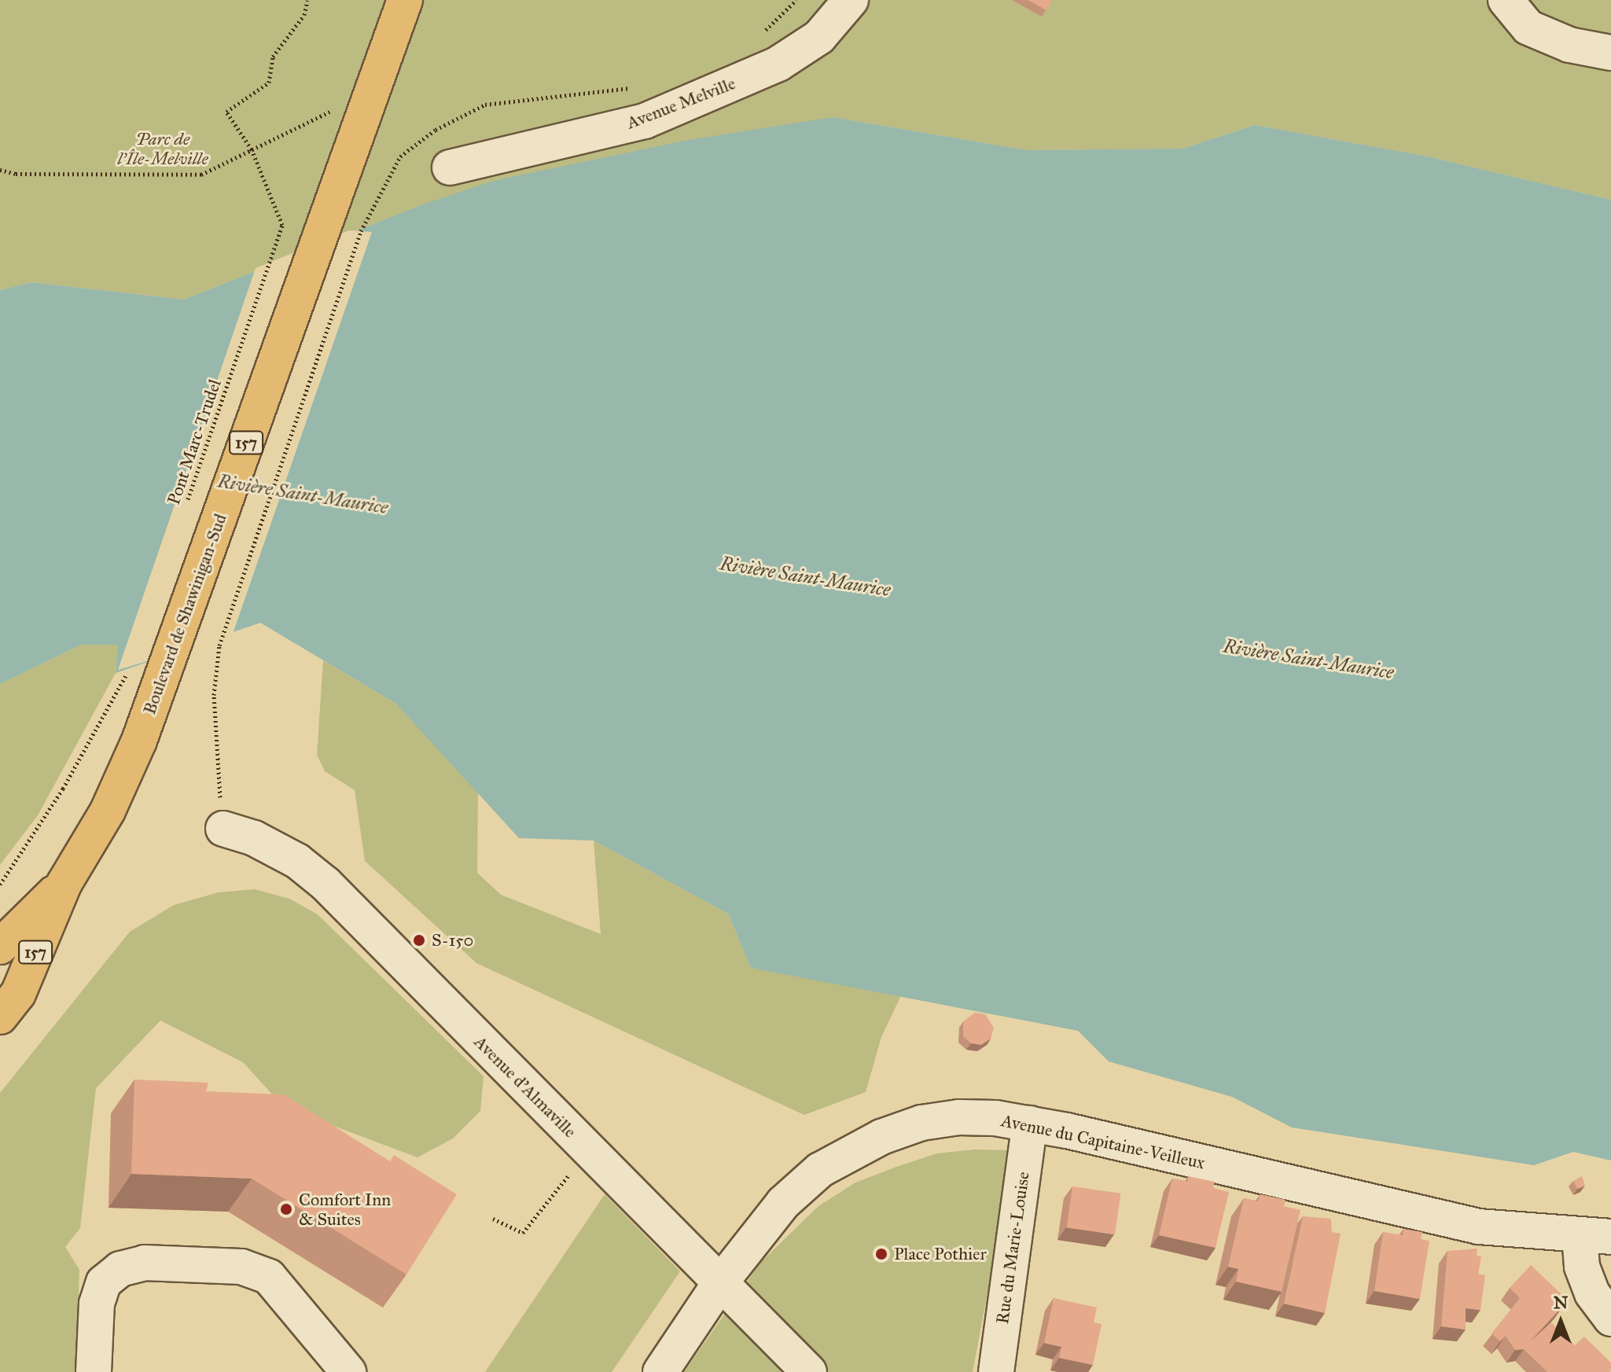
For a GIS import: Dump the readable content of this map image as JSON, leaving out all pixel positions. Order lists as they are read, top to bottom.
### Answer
{
  "streets": {
    "main road": ["157", "Boulevard de Shawinigan-Sud"],
    "street": [
      "Avenue Melville",
      "Avenue d'Almaville",
      "Avenue du Capitaine-Veilleux",
      "Rue du Marie-Louise"
    ],
    "path": ["Pont Marc-Trudel"]
  },
  "crossings": [
    ["157", "Boulevard de Shawinigan-Sud"],
    ["Avenue d'Almaville", "Avenue du Capitaine-Veilleux"],
    ["Avenue du Capitaine-Veilleux", "Rue du Marie-Louise"]
  ],
  "water": ["Rivière Saint-Maurice"],
  "parks": ["Parc de l'Île-Melville"],
  "places": ["S-150", "Comfort Inn & Suites", "Place Pothier"],
  "north": "top"
}
